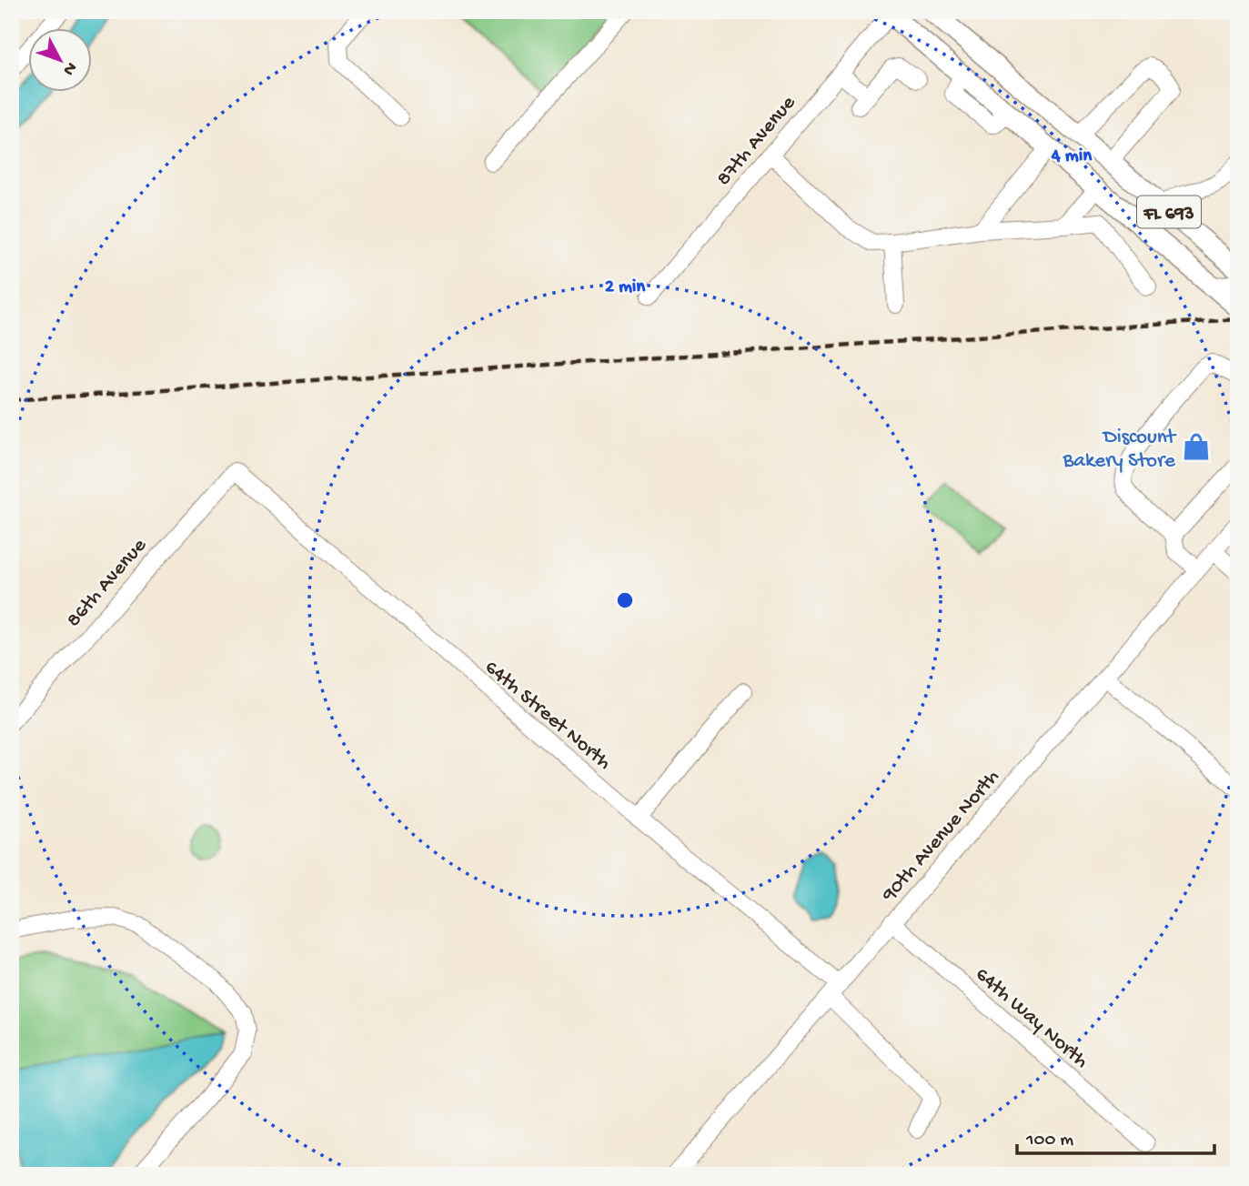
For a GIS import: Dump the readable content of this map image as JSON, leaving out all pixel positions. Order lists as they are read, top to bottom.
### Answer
{
  "streets": {
    "main road": ["FL 693"],
    "street": [
      "87th Avenue",
      "86th Avenue",
      "64th Street North",
      "90th Avenue North",
      "64th Way North"
    ]
  },
  "crossings": [
    ["87th Avenue", "FL 693"],
    ["86th Avenue", "64th Street North"],
    ["64th Street North", "90th Avenue North"],
    ["90th Avenue North", "64th Way North"]
  ],
  "places": {
    "shop": ["Discount Bakery Store"]
  },
  "scale_bar": "100 m",
  "north": "bottom right",
  "rings": ["4 min", "2 min"]
}
